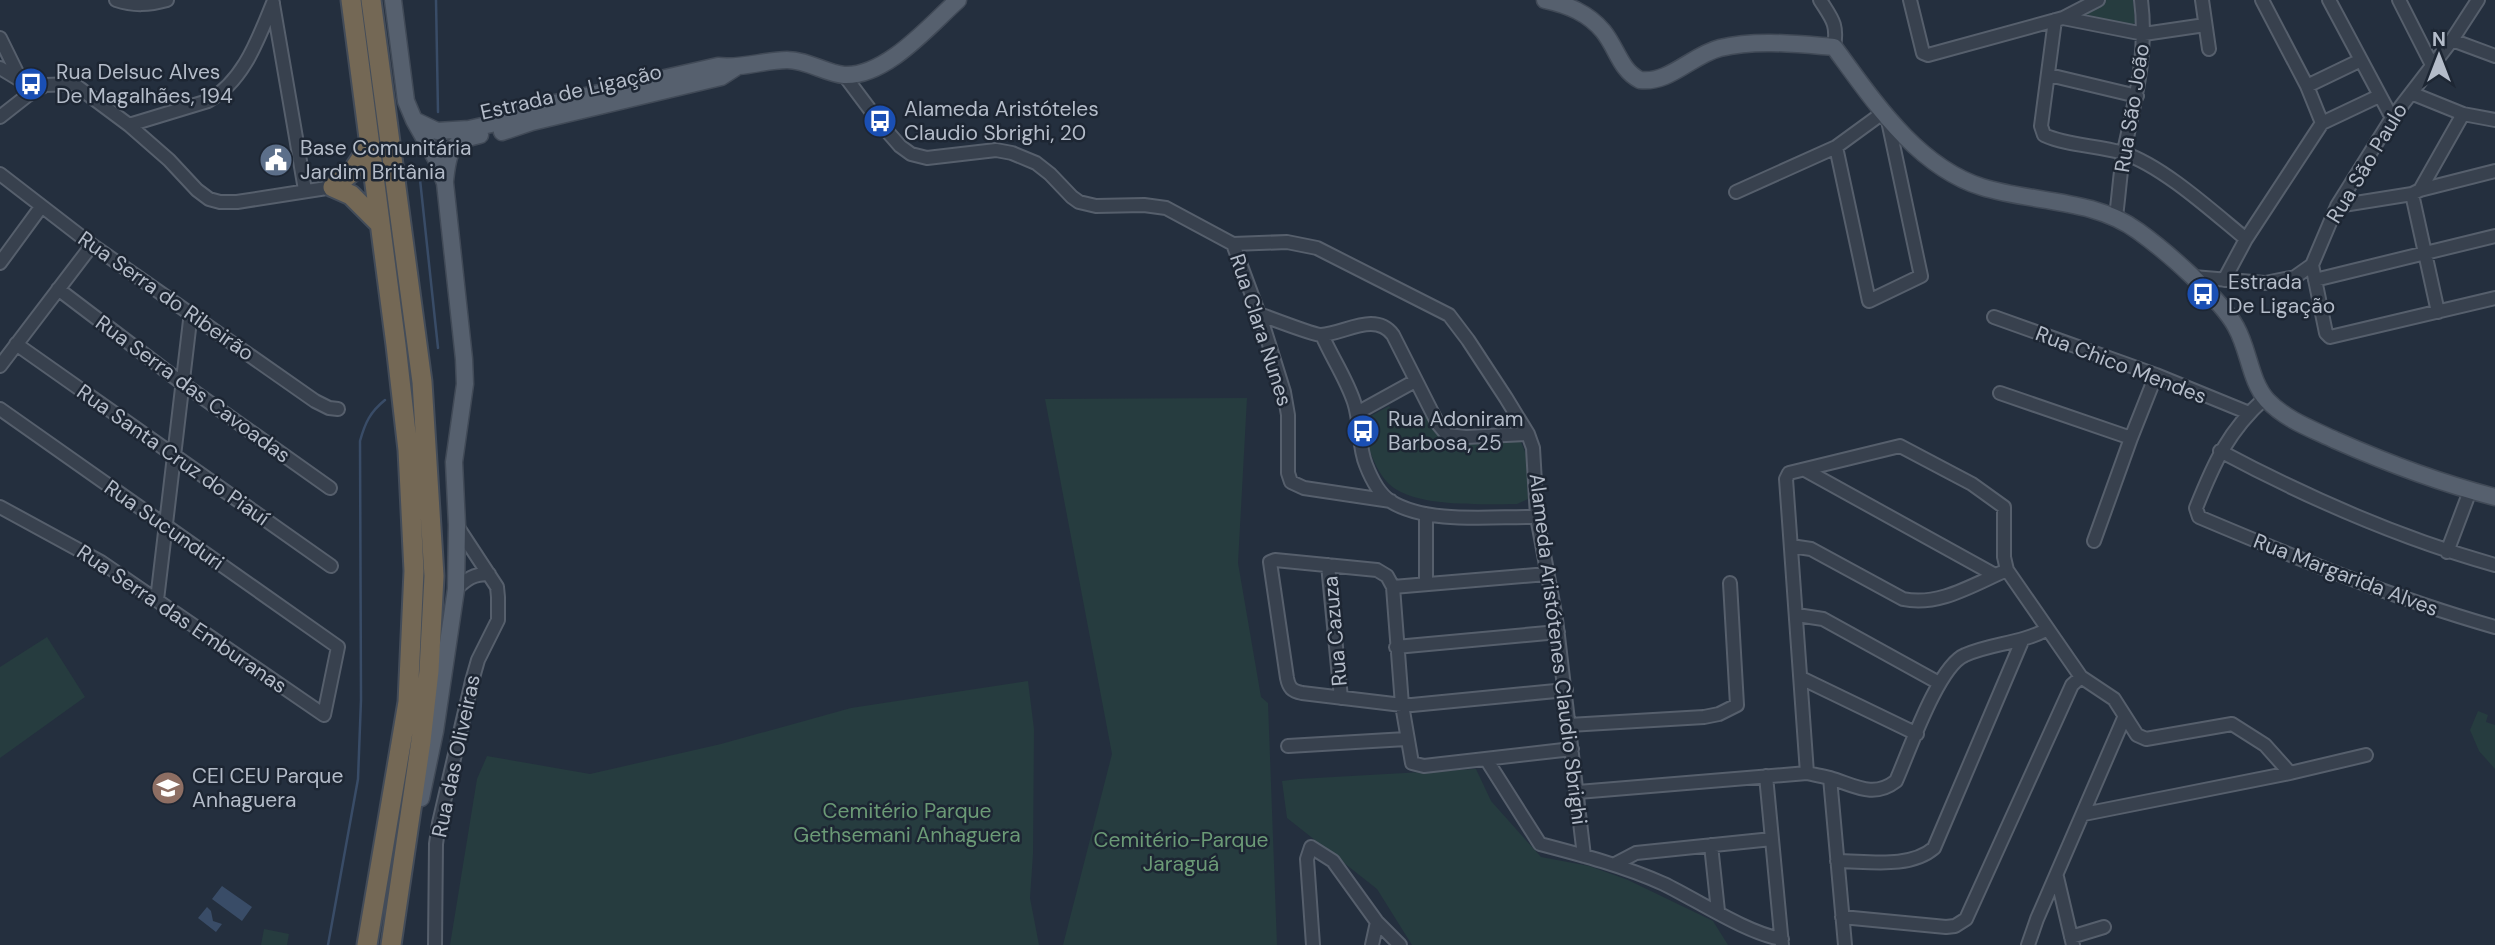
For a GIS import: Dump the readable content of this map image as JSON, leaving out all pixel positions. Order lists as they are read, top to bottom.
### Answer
{
  "streets": {
    "main road": ["Estrada de Ligação"],
    "street": [
      "Rua São João",
      "Rua São Paulo",
      "Rua Serra do Ribeirão",
      "Rua Clara Nunes",
      "Rua Chico Mendes",
      "Rua Serra das Cavoadas",
      "Rua Santa Cruz do Piauí",
      "Rua Sucunduri",
      "Rua Margarida Alves",
      "Rua Serra das Emburanas",
      "Rua Cazuza",
      "Alameda Aristótenes Claudio Sbrighi",
      "Rua das Oliveiras"
    ]
  },
  "crossings": [
    ["Rua Clara Nunes", "Alameda Aristótenes Claudio Sbrighi"],
    ["Rua Sucunduri", "Rua Serra das Emburanas"]
  ],
  "parks": ["Cemitério Parque Gethsemani Anhaguera", "Cemitério-Parque Jaraguá"],
  "places": {
    "bus stop": [
      "Rua Delsuc Alves De Magalhães, 194",
      "Alameda Aristóteles Claudio Sbrighi, 20",
      "Estrada De Ligação",
      "Rua Adoniram Barbosa, 25"
    ],
    "public building": ["Base Comunitária Jardim Britânia"],
    "school or university": ["CEI CEU Parque Anhaguera"]
  },
  "north": "top"
}
